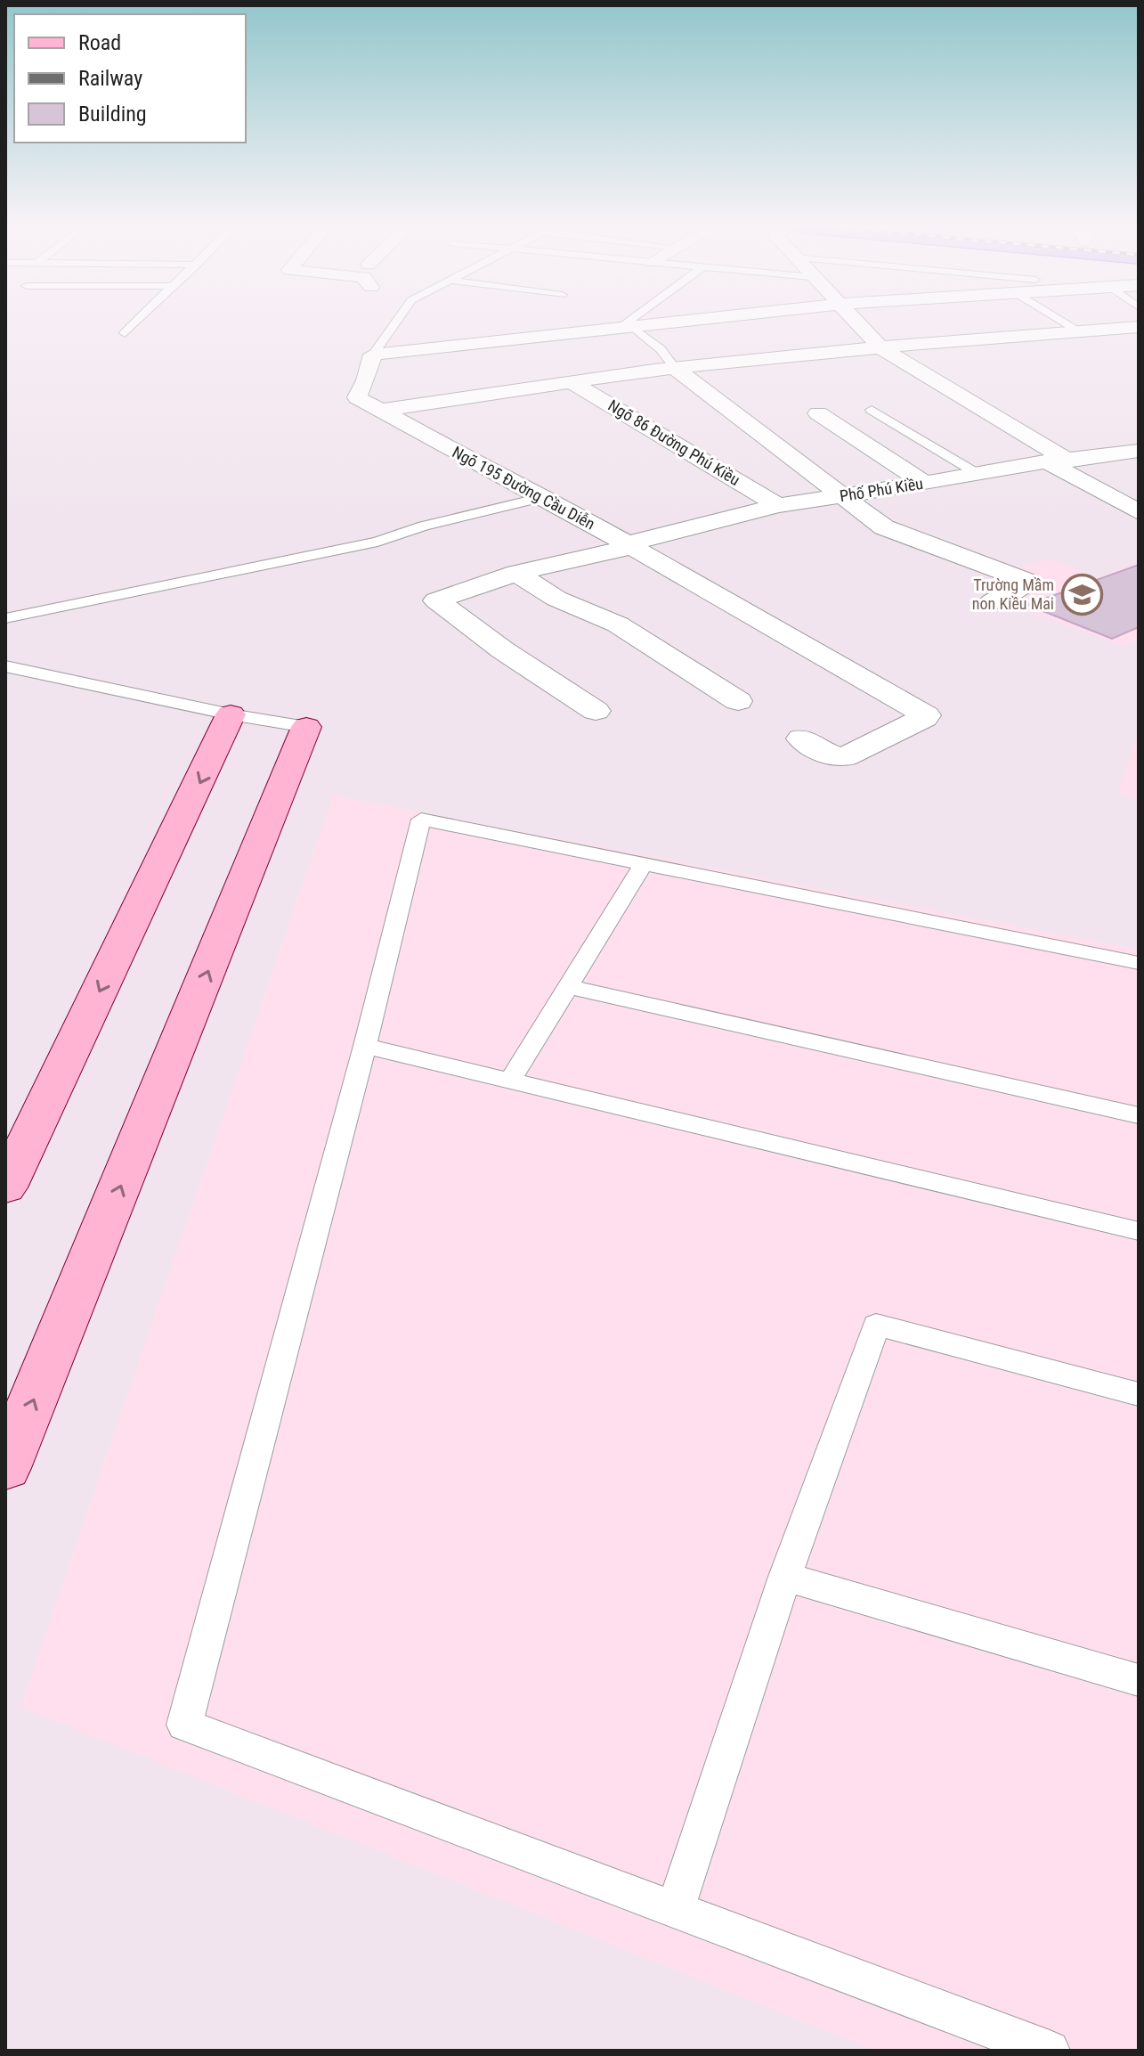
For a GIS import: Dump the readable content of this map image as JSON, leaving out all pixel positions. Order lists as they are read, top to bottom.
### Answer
{
  "streets": {
    "street": ["Ngõ 86 Đường Phú Kiều", "Ngõ 195 Đường Cầu Diễn", "Phố Phú Kiều"]
  },
  "crossings": [
    ["Ngõ 86 Đường Phú Kiều", "Phố Phú Kiều"],
    ["Ngõ 195 Đường Cầu Diễn", "Phố Phú Kiều"]
  ],
  "places": {
    "school or university": ["Trường Mầm non Kiều Mai"]
  },
  "legend": ["Road", "Railway", "Building"]
}
